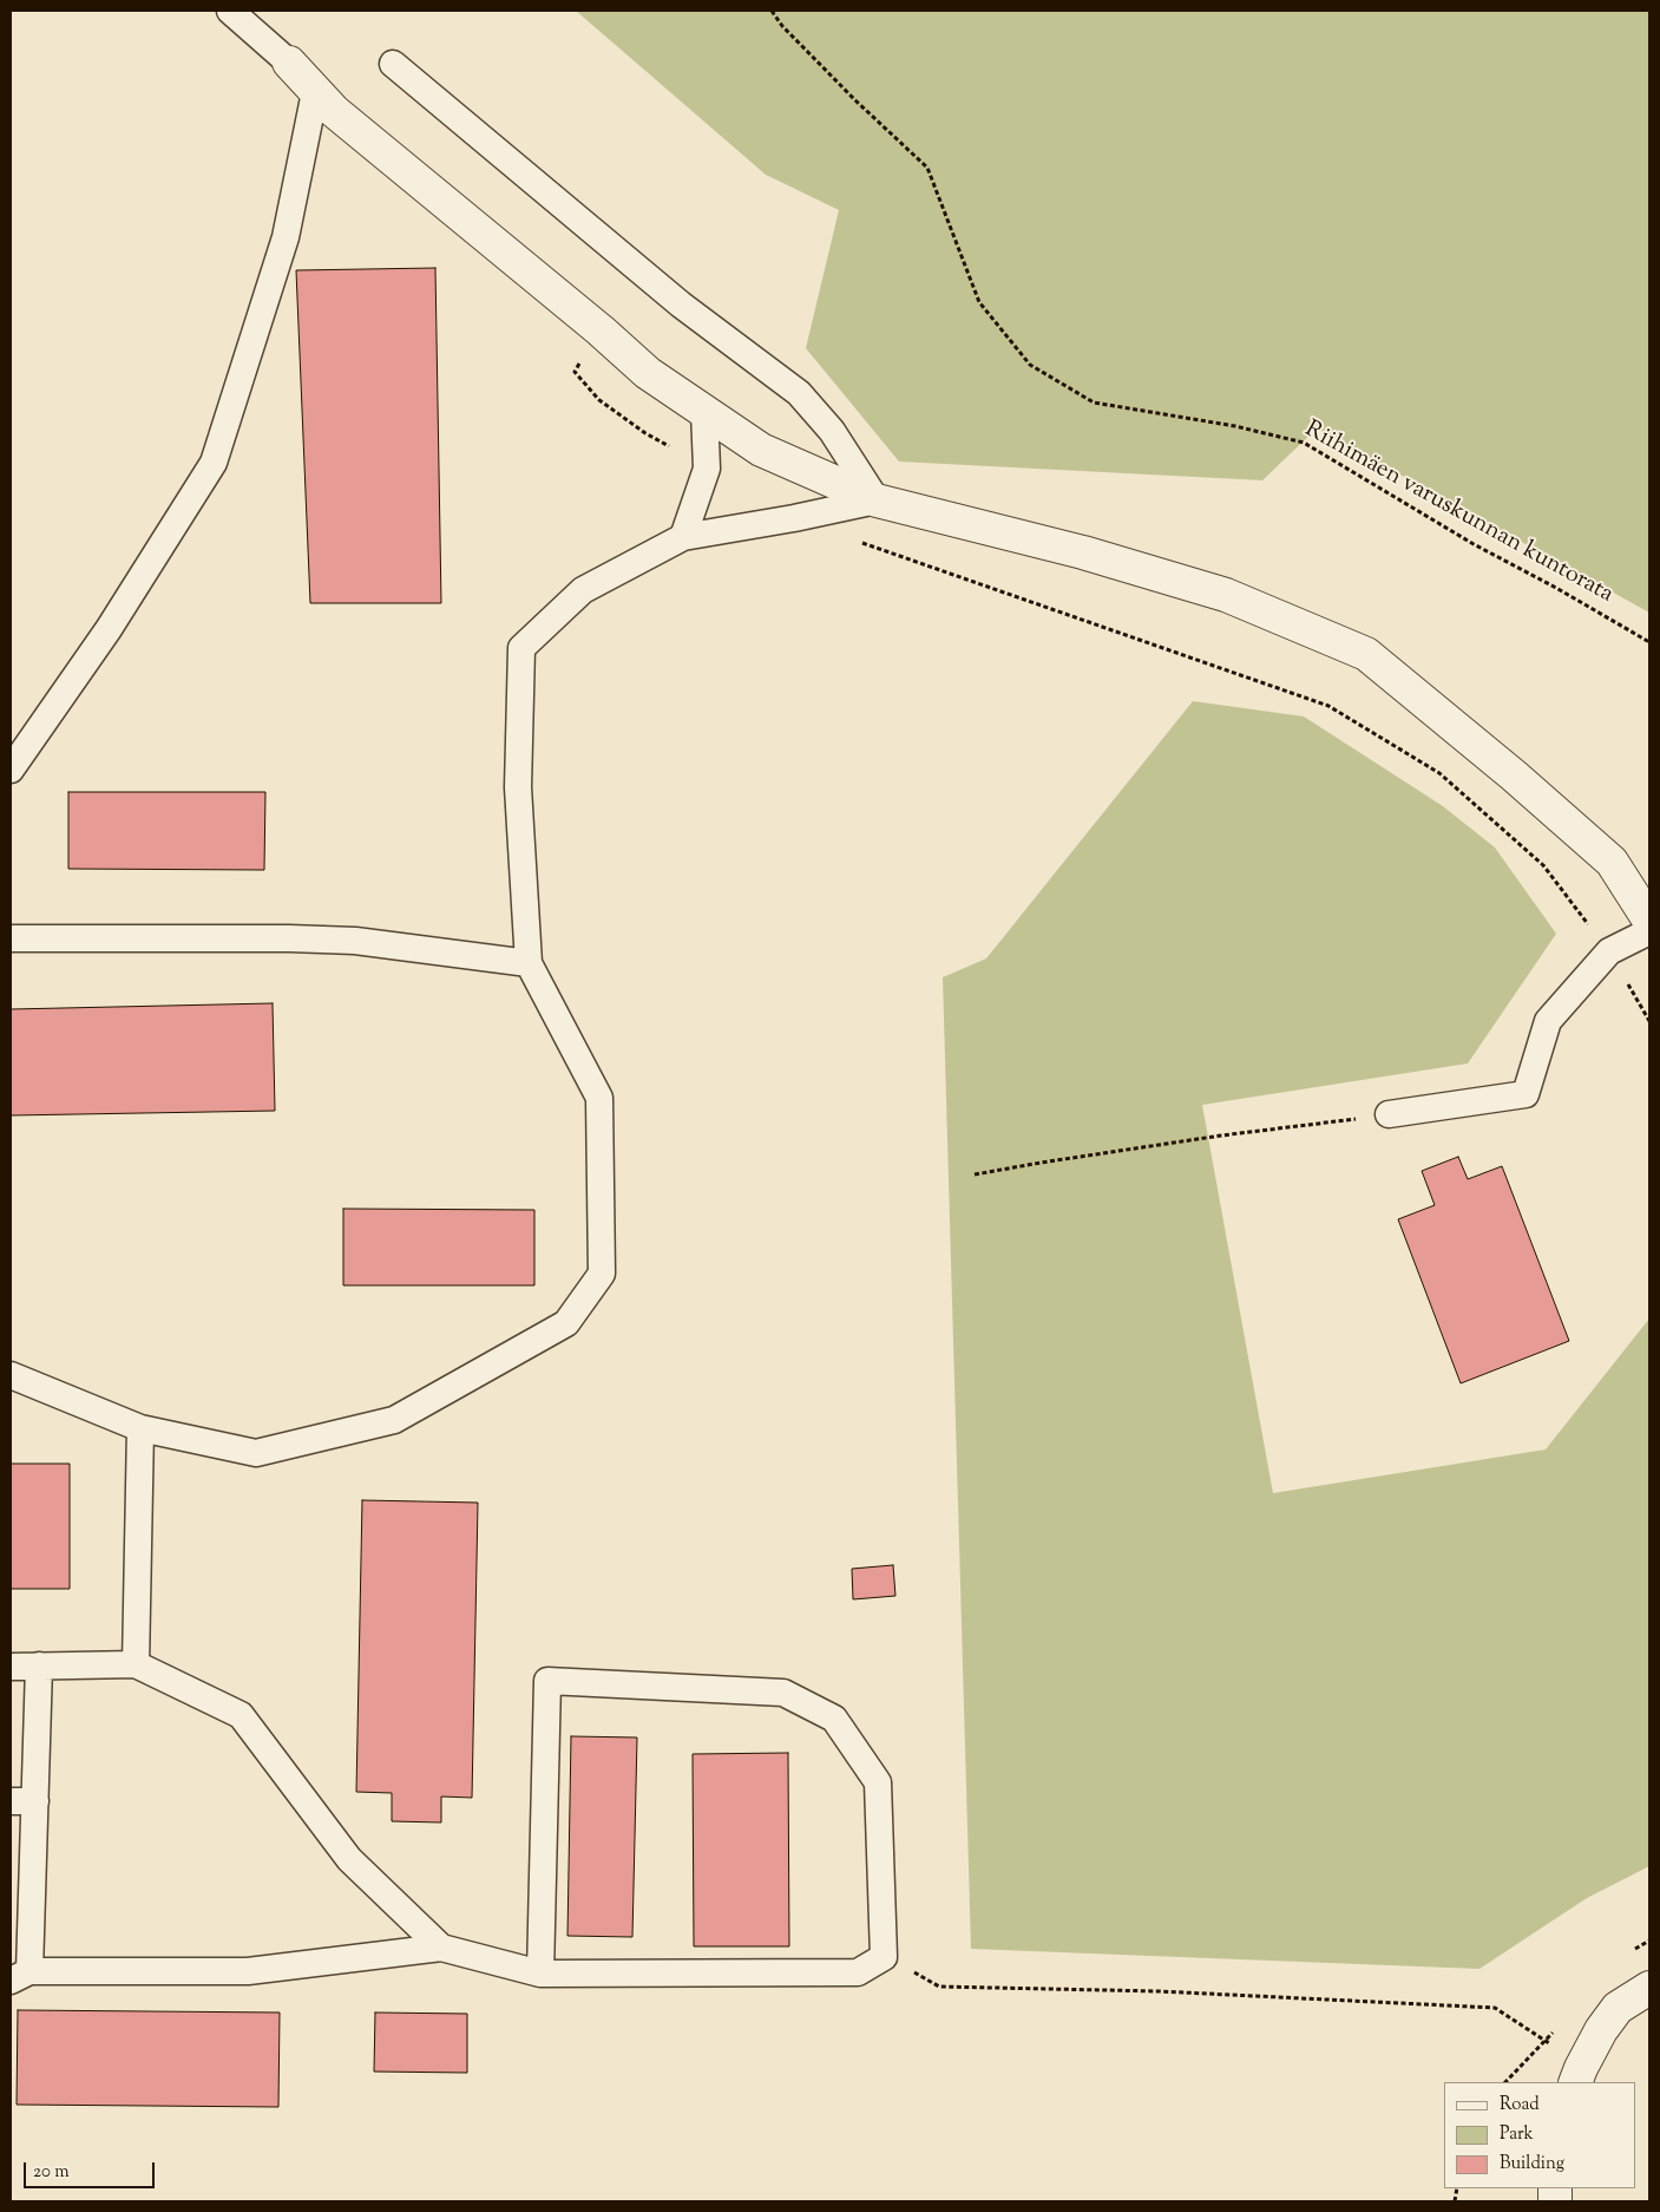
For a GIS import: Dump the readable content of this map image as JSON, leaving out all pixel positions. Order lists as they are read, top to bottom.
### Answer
{
  "streets": {
    "path": ["Riihimäen varuskunnan kuntorata"]
  },
  "legend": ["Road", "Park", "Building"],
  "scale_bar": "20 m"
}
